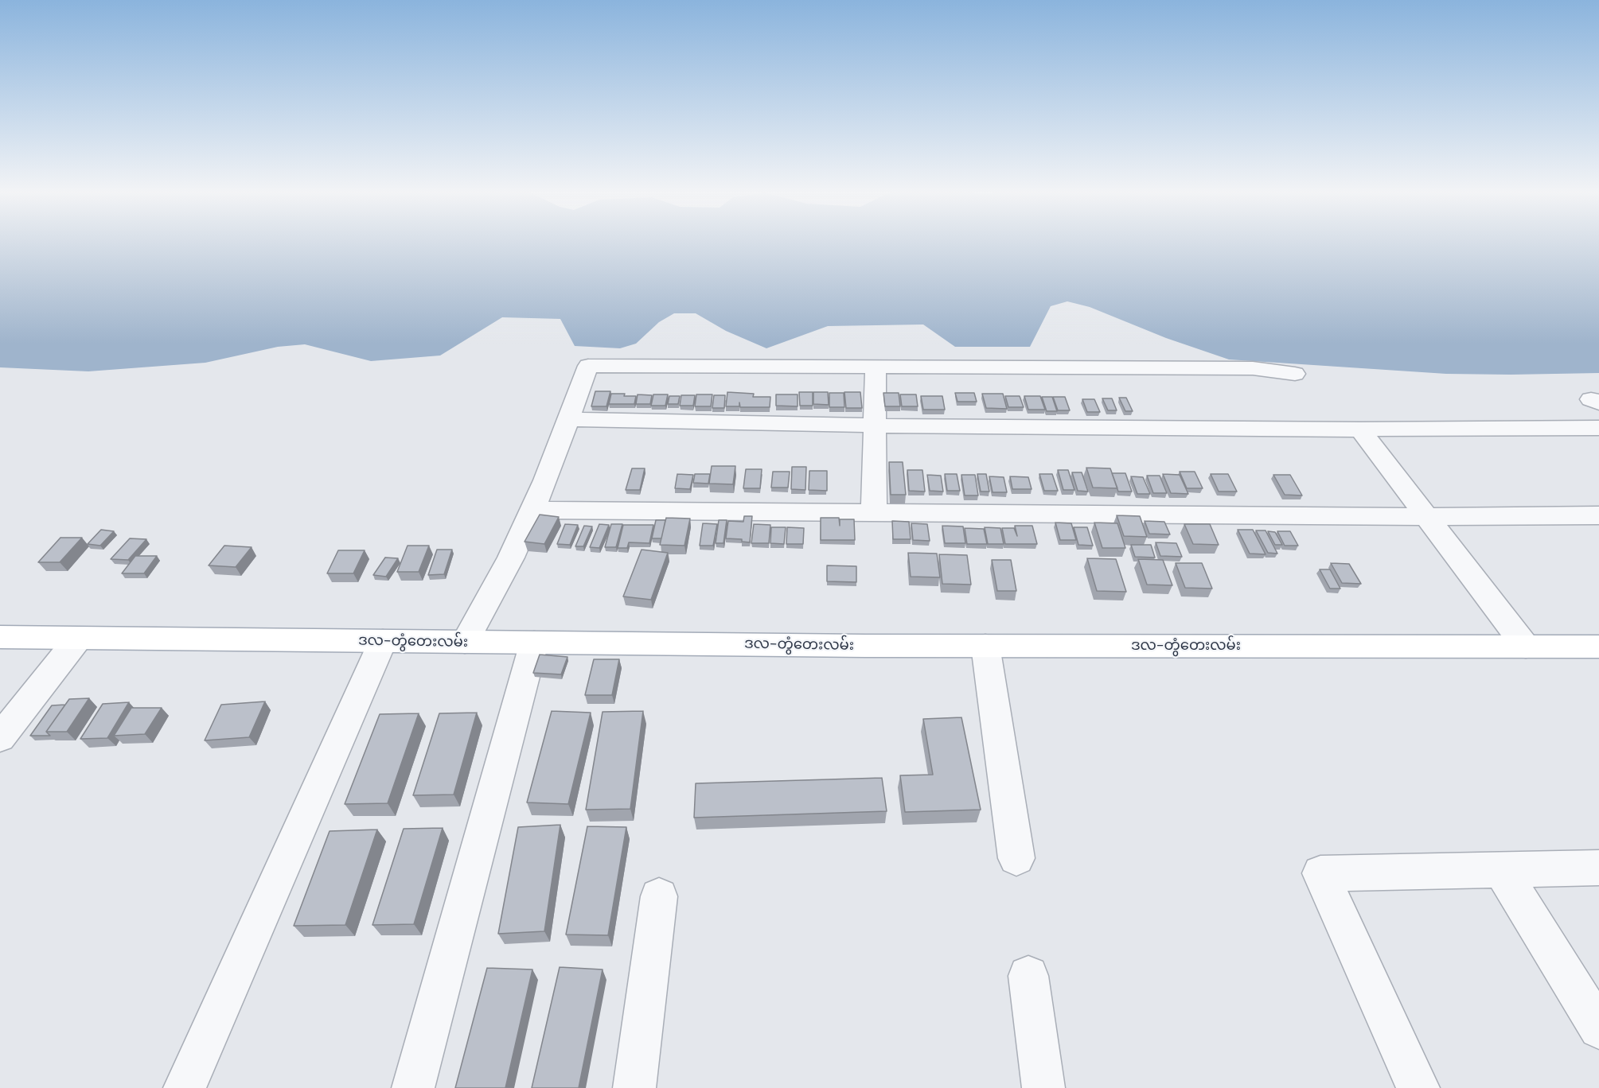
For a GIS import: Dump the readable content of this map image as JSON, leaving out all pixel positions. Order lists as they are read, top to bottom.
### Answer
{
  "streets": {
    "main road": ["ဒလ-တွံတေးလမ်း"]
  }
}
